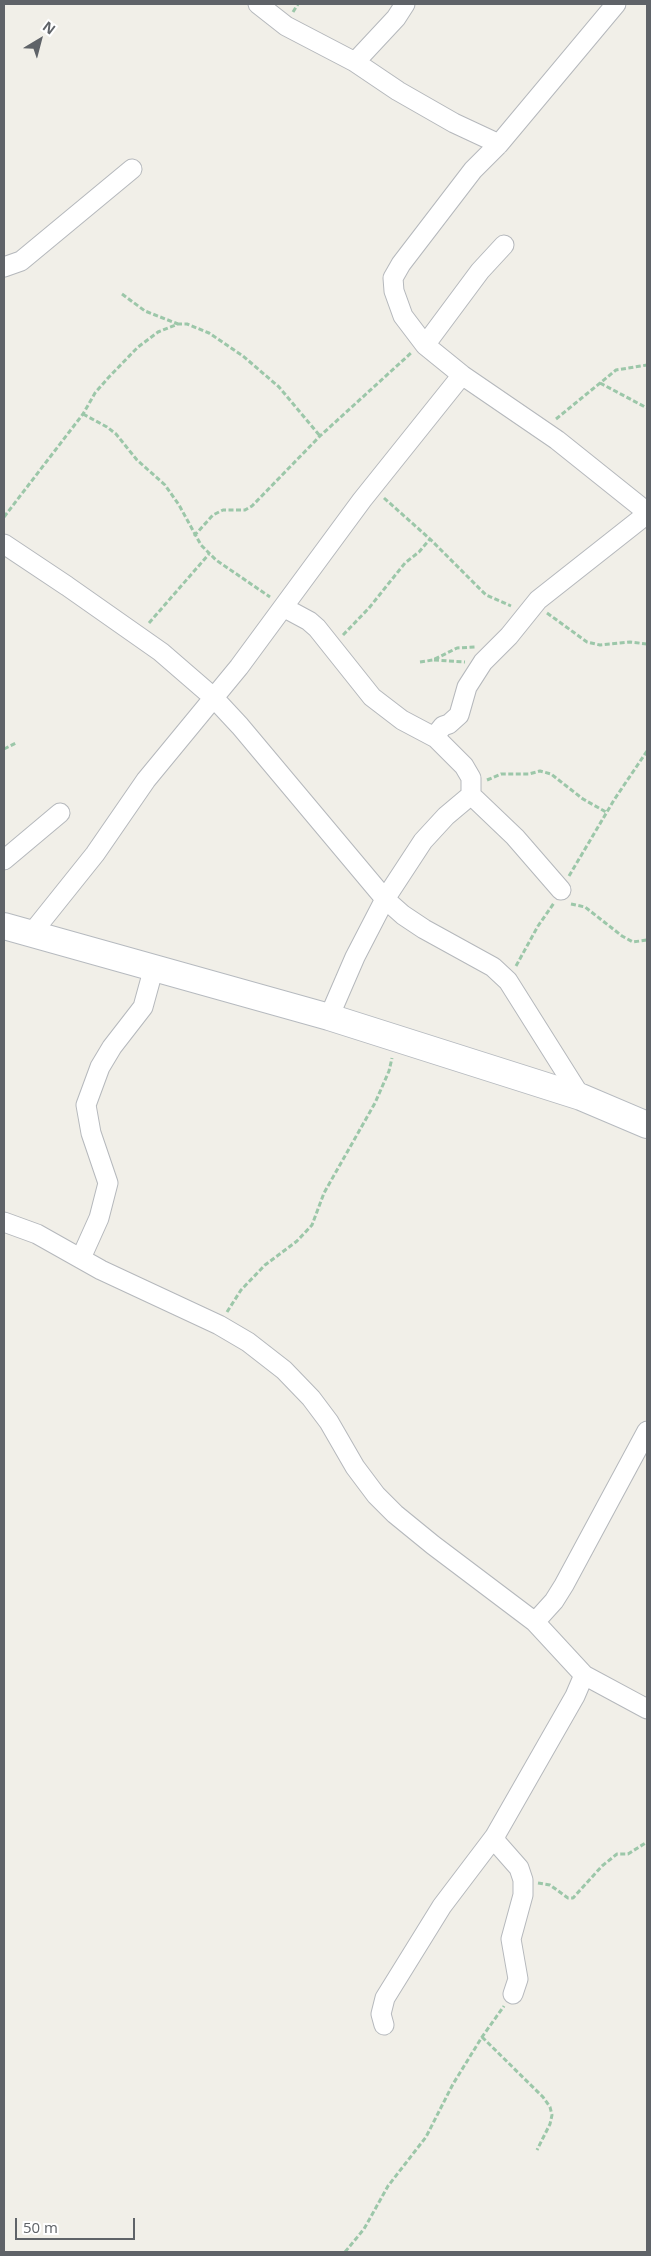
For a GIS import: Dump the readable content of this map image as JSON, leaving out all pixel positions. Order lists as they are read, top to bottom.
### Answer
{
  "scale_bar": "50 m",
  "north": "top right"
}
